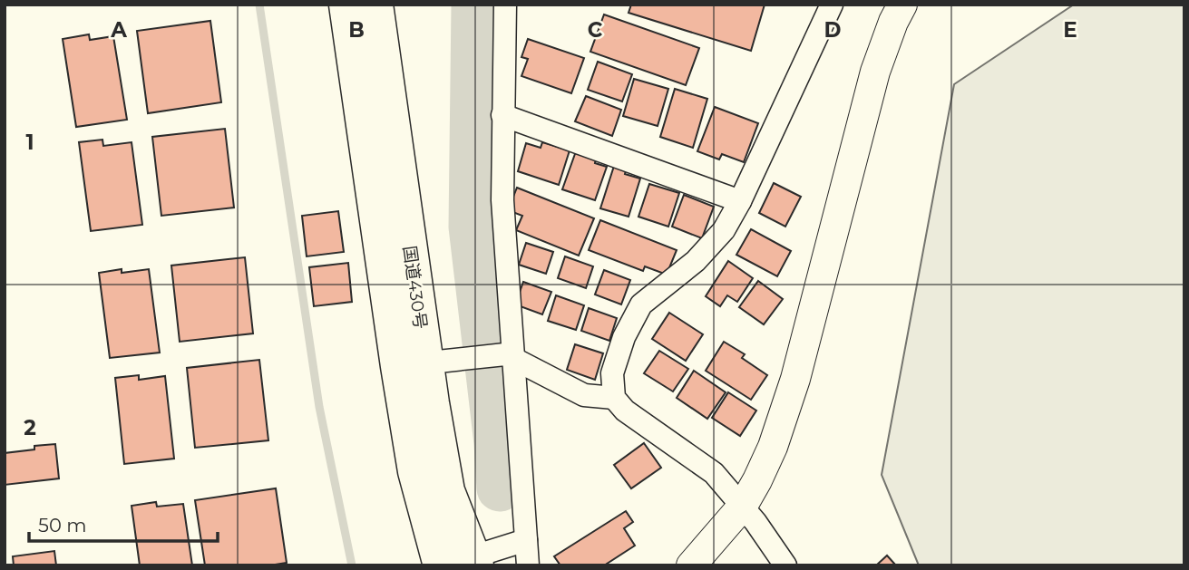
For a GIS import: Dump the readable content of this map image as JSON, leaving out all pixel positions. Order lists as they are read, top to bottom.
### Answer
{
  "streets": {
    "highway": ["国道430号"]
  },
  "scale_bar": "50 m",
  "grid": {
    "columns": [
      "A",
      "B",
      "C",
      "D",
      "E"
    ],
    "rows": ["1", "2"]
  }
}
